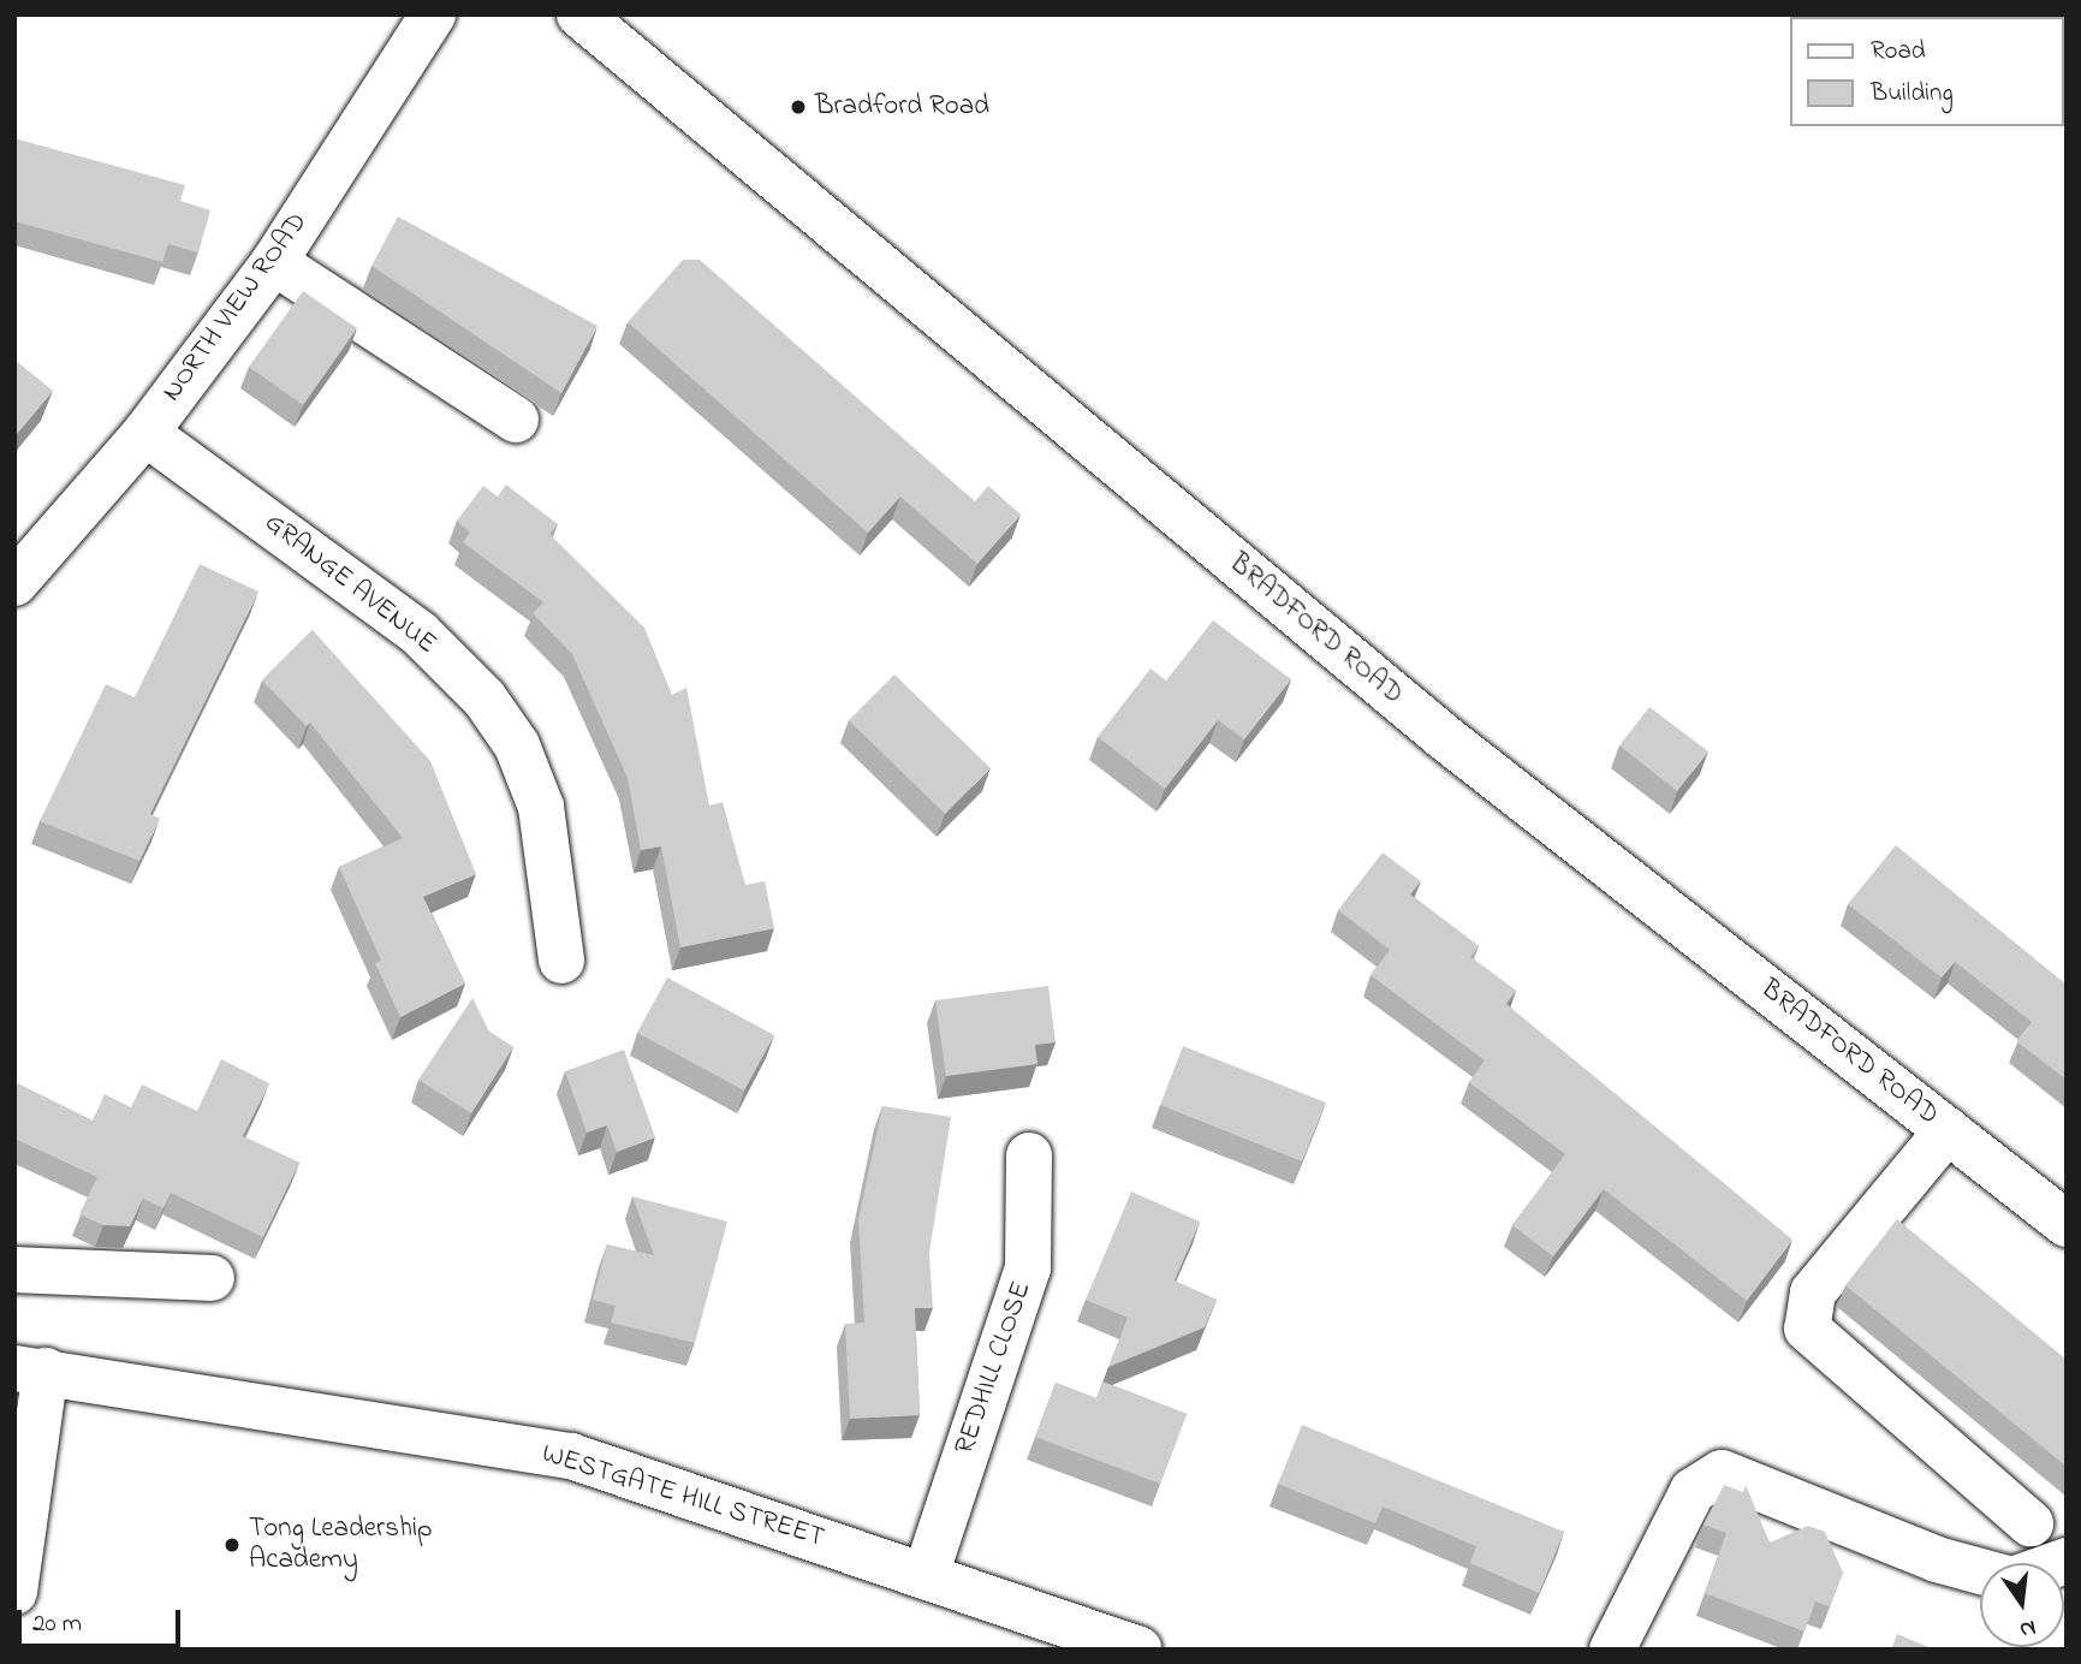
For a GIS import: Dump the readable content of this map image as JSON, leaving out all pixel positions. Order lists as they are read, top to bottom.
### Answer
{
  "streets": {
    "main road": [
      "NORTH VIEW ROAD",
      "GRANGE AVENUE",
      "BRADFORD ROAD",
      "REDHILL CLOSE",
      "WESTGATE HILL STREET"
    ]
  },
  "crossings": [
    ["NORTH VIEW ROAD", "GRANGE AVENUE"],
    ["REDHILL CLOSE", "WESTGATE HILL STREET"]
  ],
  "places": ["Bradford Road", "Tong Leadership Academy"],
  "legend": ["Road", "Building"],
  "scale_bar": "20 m",
  "north": "bottom"
}
